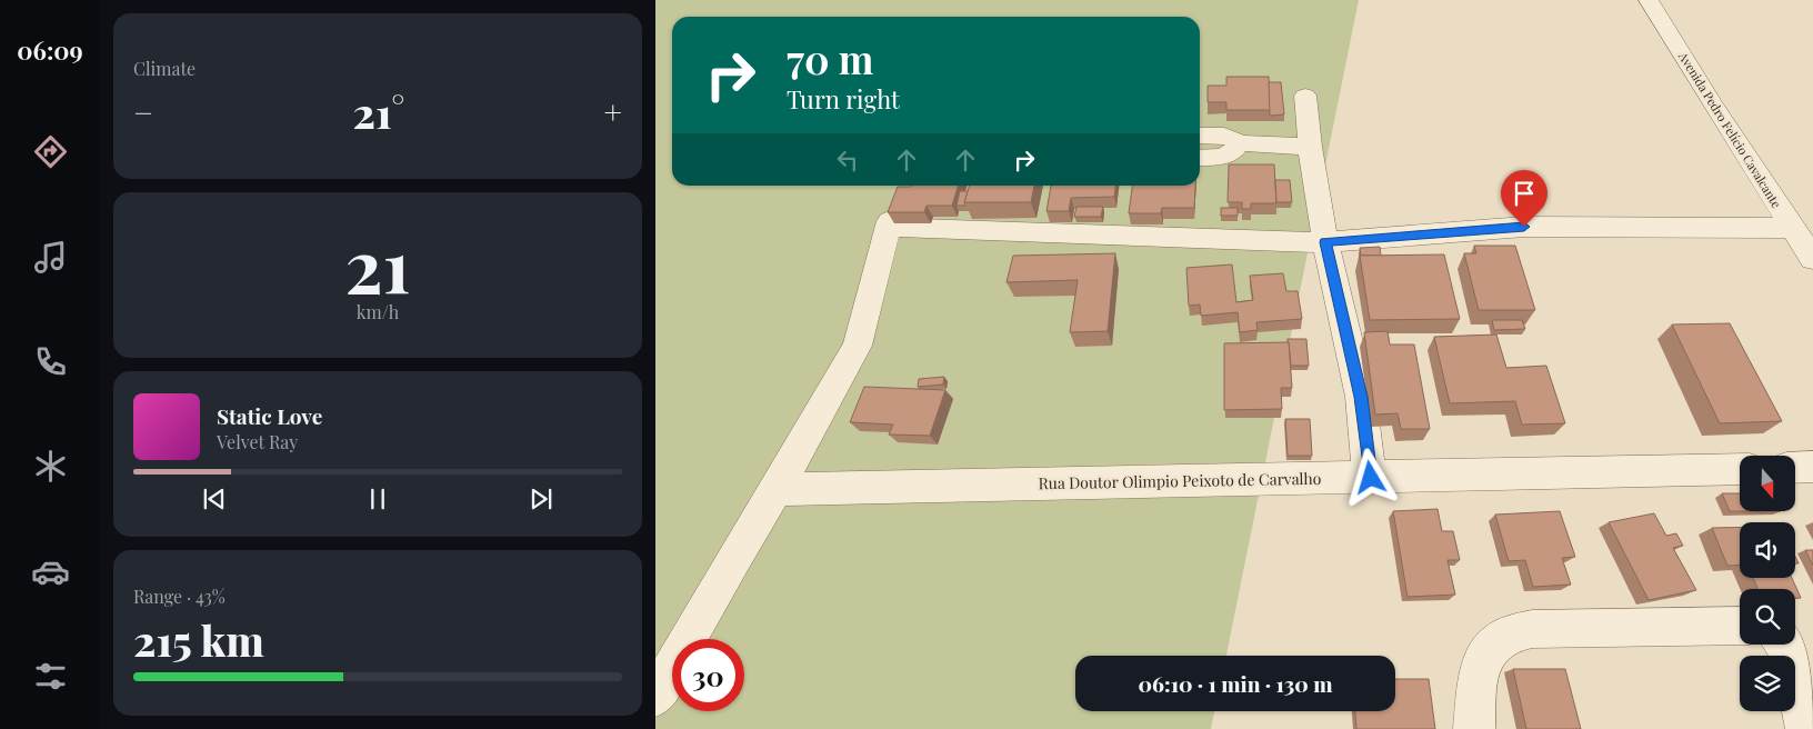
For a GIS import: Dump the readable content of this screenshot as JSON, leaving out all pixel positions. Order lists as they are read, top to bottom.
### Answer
{
  "streets": {
    "street": ["Avenida Pedro Felício Cavalcante", "Rua Doutor Olimpio Peixoto de Carvalho"]
  },
  "north": "bottom",
  "page": {
    "tabs": "06:09",
    "tile": [
      "Climate",
      ["21", "km/h"],
      ["Range · 43%", "215 km"]
    ],
    "turn": ["70 m", "Turn right"],
    "heat": ["−", "21°", "+"],
    "song": ["Static Love", "Velvet Ray"],
    "limit": "30",
    "trip": "06:10 · 1 min · 130 m"
  }
}
